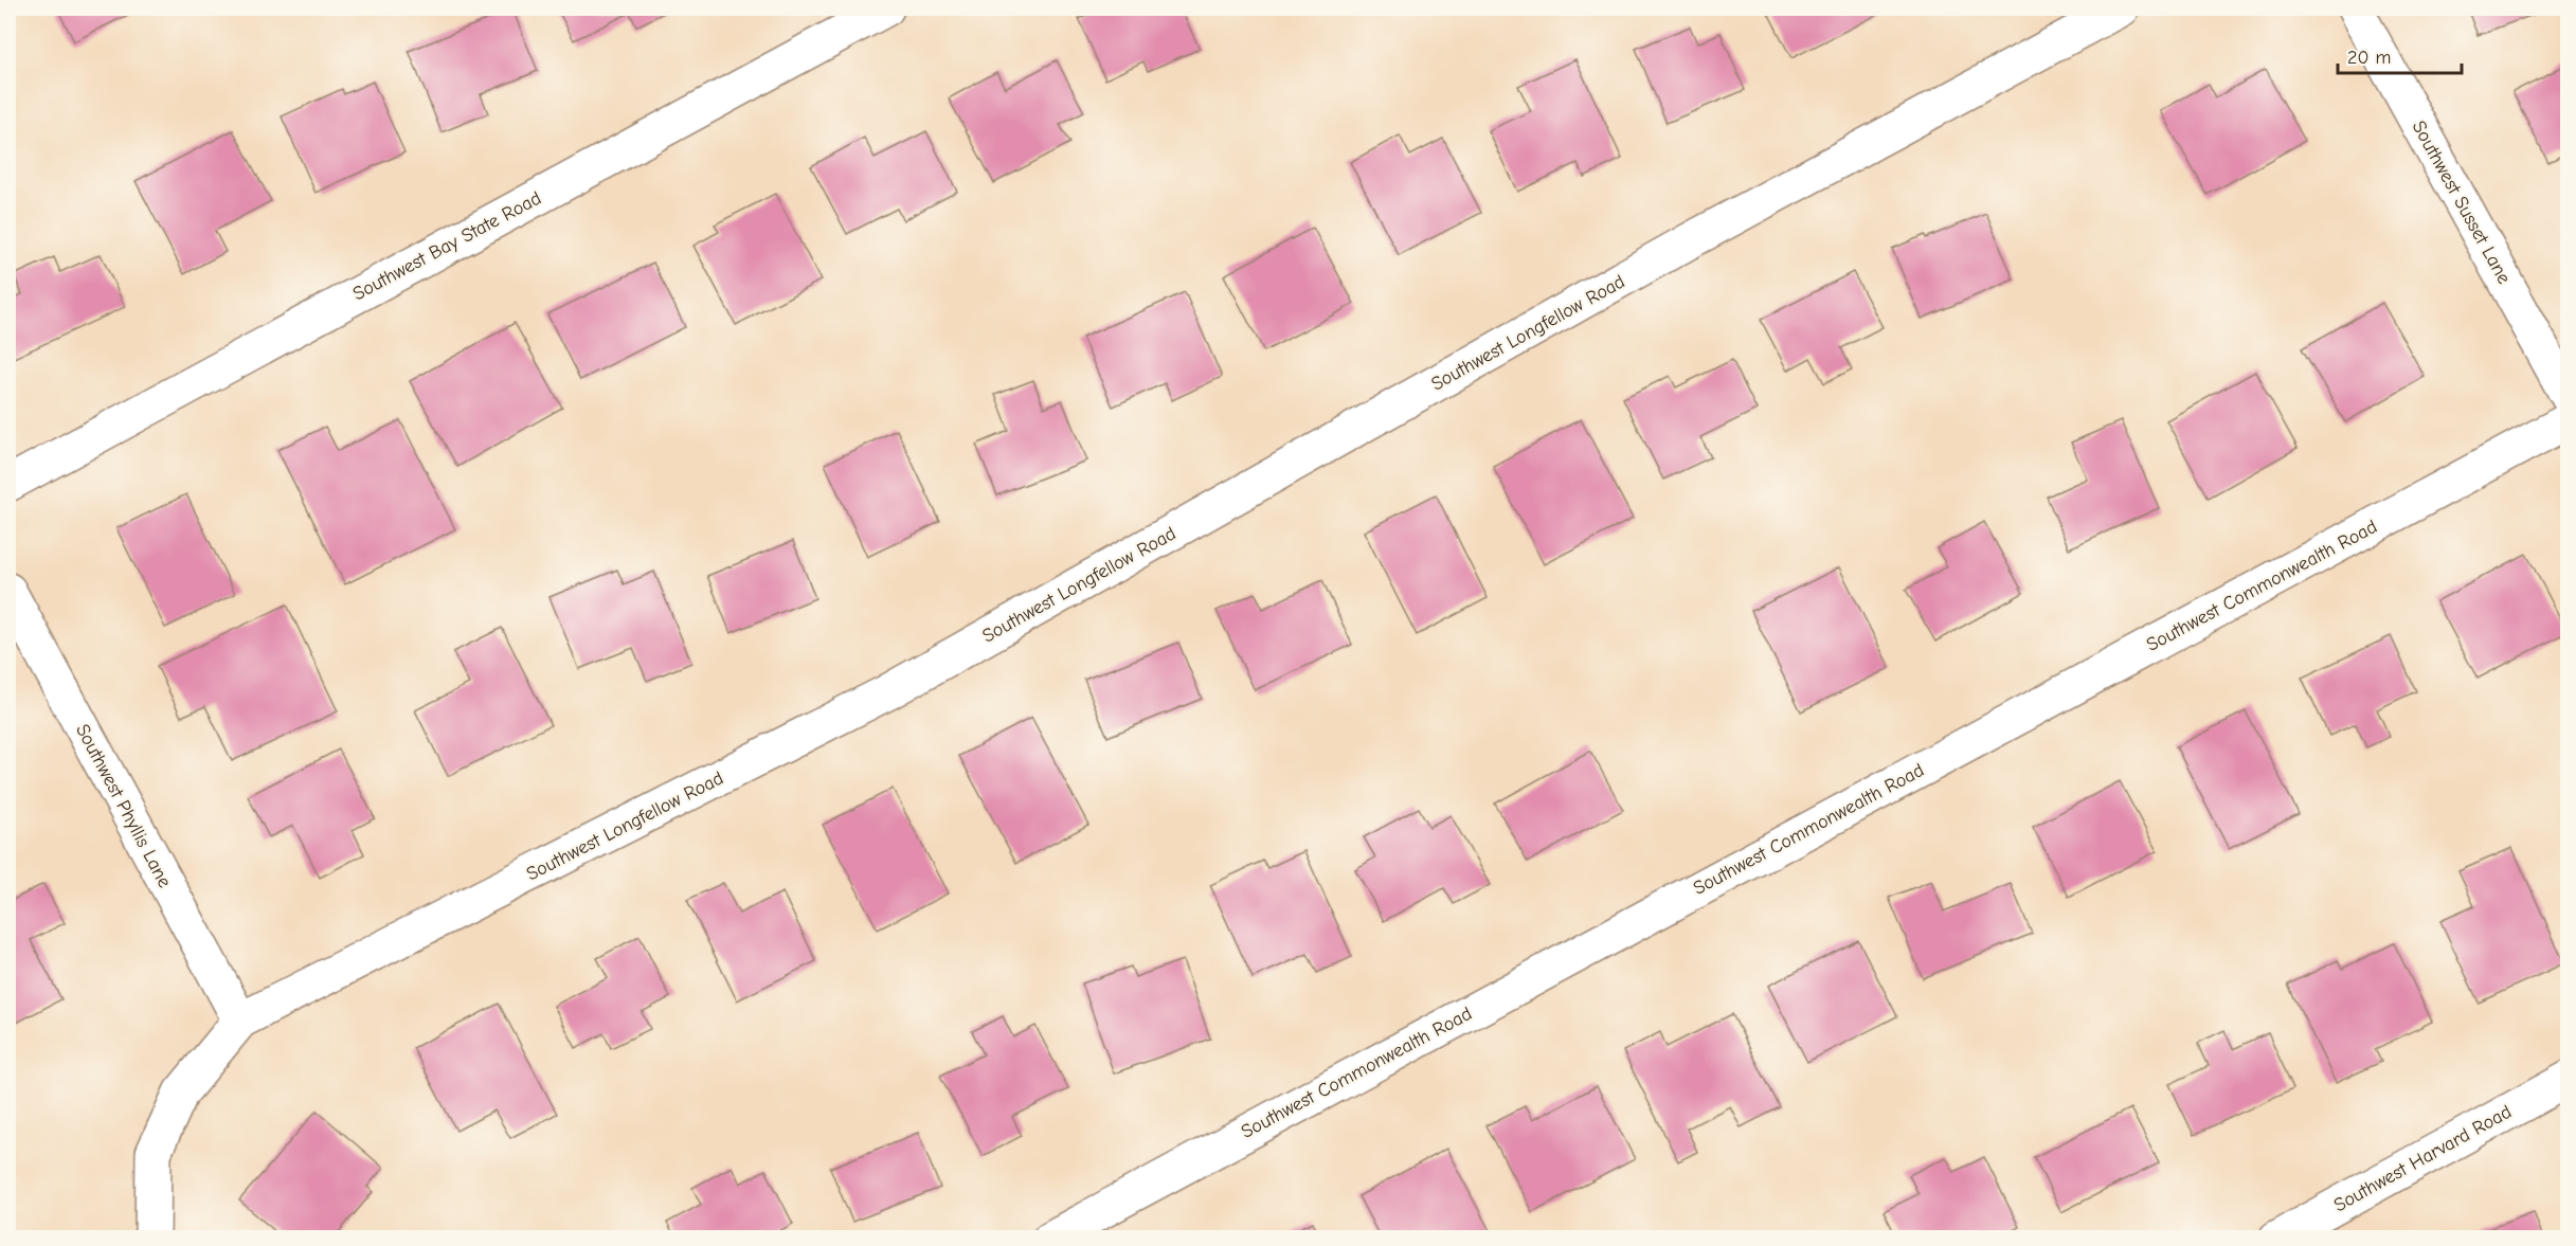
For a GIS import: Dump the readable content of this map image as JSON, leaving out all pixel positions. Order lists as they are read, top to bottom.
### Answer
{
  "streets": {
    "street": [
      "Southwest Susset Lane",
      "Southwest Bay State Road",
      "Southwest Longfellow Road",
      "Southwest Commonwealth Road",
      "Southwest Phyllis Lane",
      "Southwest Harvard Road"
    ]
  },
  "crossings": [
    ["Southwest Longfellow Road", "Southwest Phyllis Lane"]
  ],
  "scale_bar": "20 m"
}
